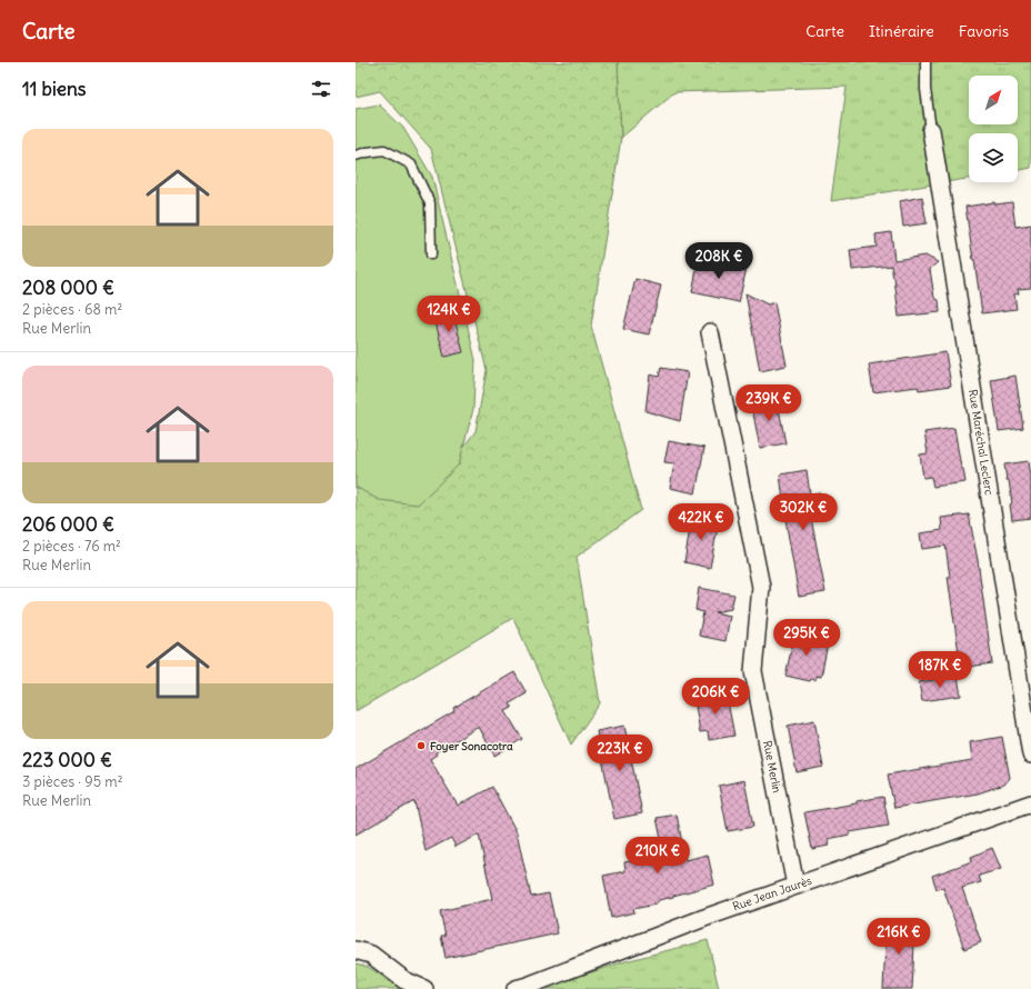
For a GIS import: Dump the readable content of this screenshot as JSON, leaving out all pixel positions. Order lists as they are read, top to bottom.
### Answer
{
  "streets": {
    "street": ["Rue Maréchal Leclerc", "Rue Merlin", "Rue Jean Jaurès"]
  },
  "crossings": [
    ["Rue Merlin", "Rue Jean Jaurès"]
  ],
  "places": ["Foyer Sonacotra"],
  "north": "top right",
  "page": {
    "header": "Carte",
    "nav": ["Carte", "Itinéraire", "Favoris"],
    "heading": "11 biens",
    "list": [
      {
        "name": "208 000 €",
        "note": "2 pièces · 68 m² · Rue Merlin"
      },
      {
        "name": "206 000 €",
        "note": "2 pièces · 76 m² · Rue Merlin"
      },
      {
        "name": "223 000 €",
        "note": "3 pièces · 95 m² · Rue Merlin"
      }
    ],
    "price": [
      "208K €",
      "124K €",
      "239K €",
      "302K €",
      "422K €",
      "295K €",
      "187K €",
      "206K €",
      "223K €",
      "210K €",
      "216K €"
    ]
  }
}
